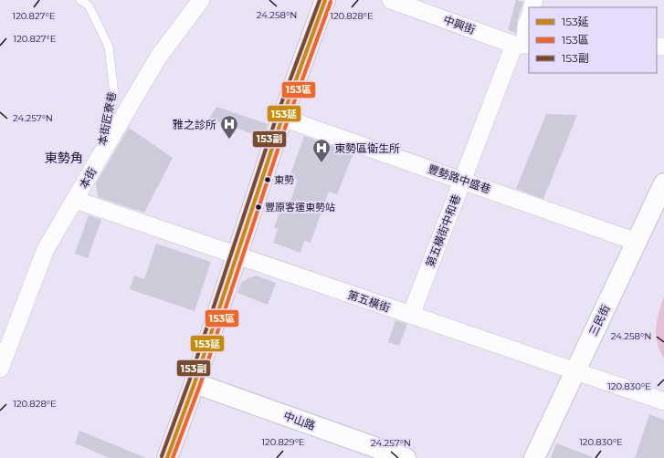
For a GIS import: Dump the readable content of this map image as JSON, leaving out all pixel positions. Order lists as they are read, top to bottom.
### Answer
{
  "streets": {
    "street": [
      "中興街",
      "本街",
      "豐勢路中盛巷",
      "第五橫街中和巷",
      "第五橫街",
      "三民街",
      "中山路"
    ],
    "lane": ["本街匠寮巷"]
  },
  "crossings": [
    ["中興街", "第五橫街中和巷"],
    ["本街匠寮巷", "本街"],
    ["本街", "第五橫街"],
    ["豐勢路中盛巷", "第五橫街中和巷"],
    ["豐勢路中盛巷", "三民街"],
    ["第五橫街中和巷", "第五橫街"],
    ["第五橫街", "三民街"]
  ],
  "districts": ["東勢角"],
  "places": {
    "hospital": ["雅之診所", "東勢區衛生所"],
    "other": ["東勢", "豐原客運東勢站"]
  },
  "lines": ["transit line 153延", "transit line 153副", "transit line 153區"],
  "legend": ["153延", "153區", "153副"],
  "coordinates": [
    "24.258°N",
    "120.828°E",
    "120.827°E",
    "24.257°N",
    "120.830°E",
    "120.829°E"
  ]
}
